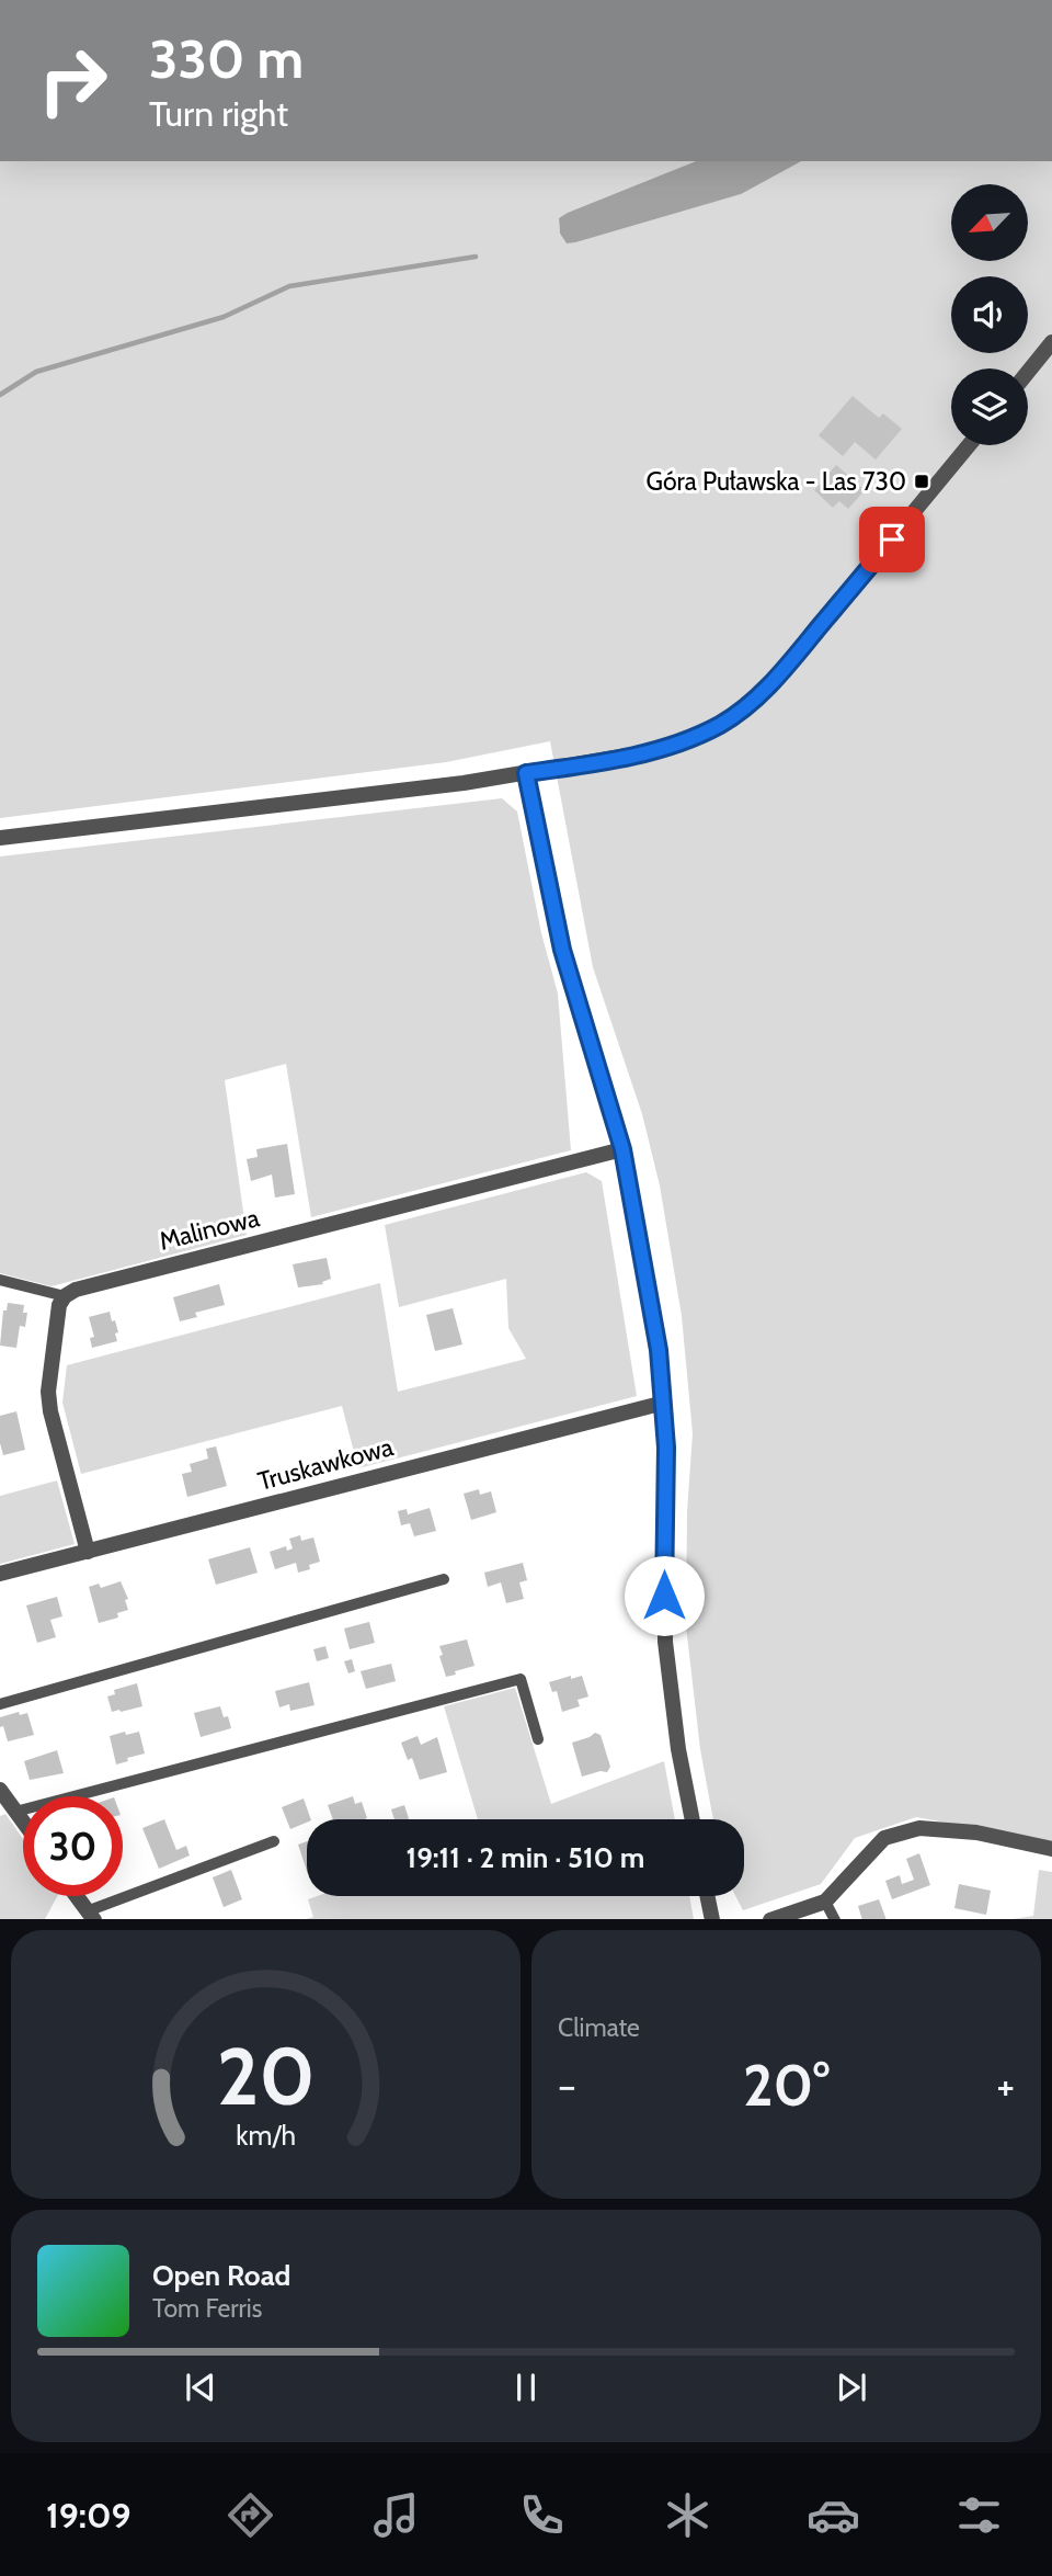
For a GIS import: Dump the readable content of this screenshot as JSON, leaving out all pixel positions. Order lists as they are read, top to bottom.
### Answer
{
  "streets": {
    "street": ["Malinowa", "Truskawkowa"]
  },
  "places": {
    "transit": ["Góra Puławska - Las 730"]
  },
  "north": "bottom left",
  "page": {
    "turn": ["330 m", "Turn right"],
    "limit": "30",
    "trip": "19:11 · 2 min · 510 m",
    "tile": "Climate",
    "heat": ["−", "20°", "+"],
    "song": ["Open Road", "Tom Ferris"],
    "tabs": "19:09",
    "gauge": ["20", "km/h"]
  }
}
